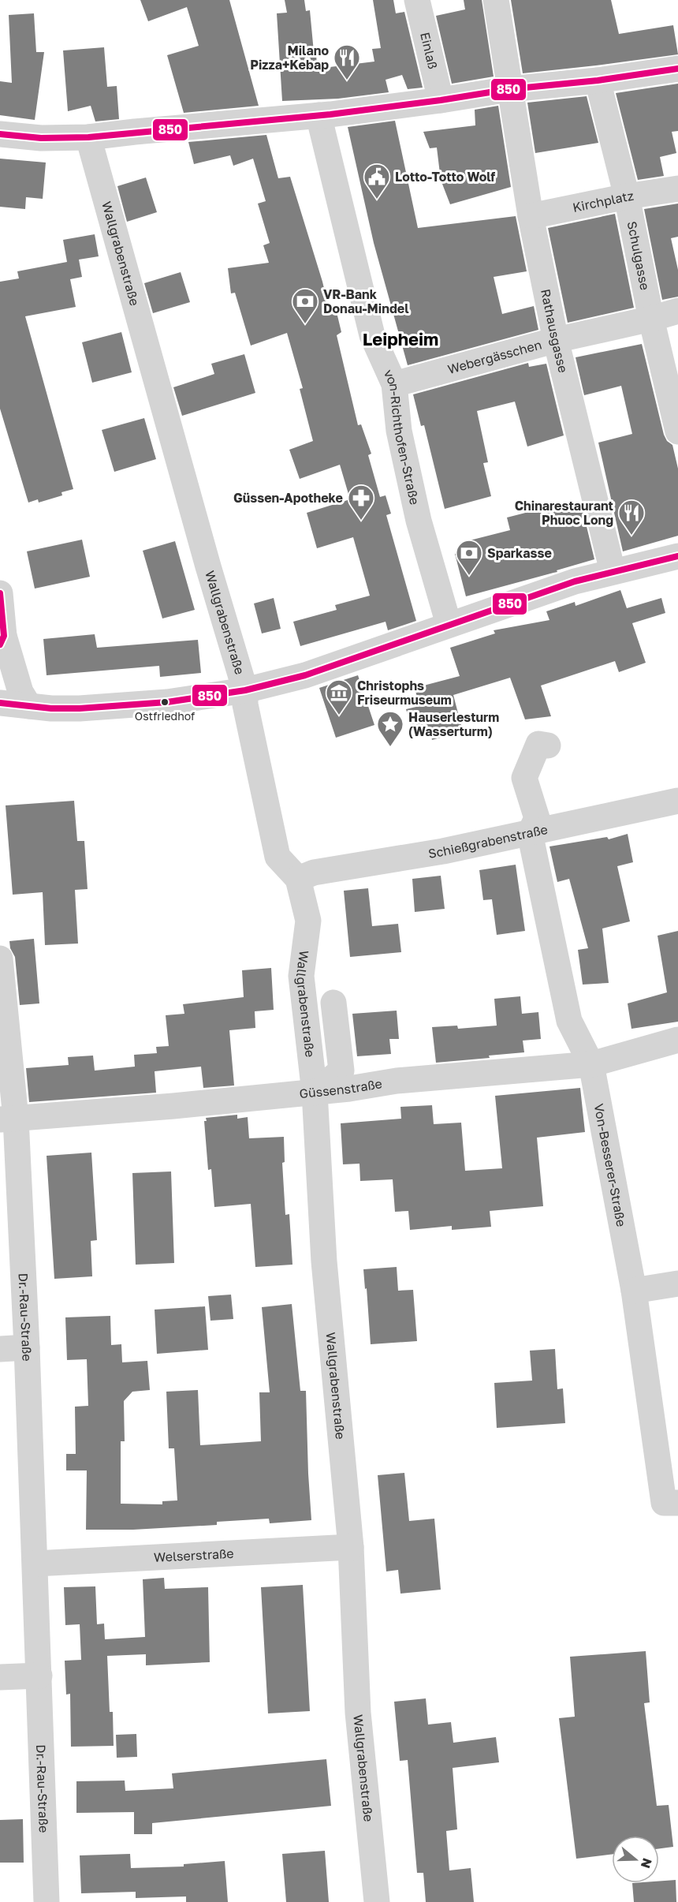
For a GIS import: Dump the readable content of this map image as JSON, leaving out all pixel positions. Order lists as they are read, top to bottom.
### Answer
{
  "streets": {
    "street": [
      "Einlaß",
      "Kirchplatz",
      "Wallgrabenstraße",
      "Schulgasse",
      "Rathausgasse",
      "Webergässchen",
      "von-Richthofen-Straße",
      "Schießgrabenstraße",
      "Güssenstraße",
      "Von-Besserer-Straße",
      "Dr.-Rau-Straße",
      "Welserstraße"
    ]
  },
  "crossings": [
    ["Kirchplatz", "Schulgasse"],
    ["Kirchplatz", "Rathausgasse"],
    ["Wallgrabenstraße", "Schießgrabenstraße"],
    ["Wallgrabenstraße", "Güssenstraße"],
    ["Wallgrabenstraße", "Welserstraße"],
    ["Schulgasse", "Webergässchen"],
    ["Rathausgasse", "Webergässchen"],
    ["Webergässchen", "von-Richthofen-Straße"],
    ["Schießgrabenstraße", "Von-Besserer-Straße"],
    ["Güssenstraße", "Von-Besserer-Straße"],
    ["Güssenstraße", "Dr.-Rau-Straße"],
    ["Dr.-Rau-Straße", "Welserstraße"]
  ],
  "districts": ["Leipheim"],
  "places": {
    "restaurant": ["Milano Pizza+Kebap", "Chinarestaurant Phuoc Long"],
    "public building": ["Lotto-Totto Wolf"],
    "bank": ["VR-Bank Donau-Mindel", "Sparkasse"],
    "pharmacy": ["Güssen-Apotheke"],
    "other": ["Ostfriedhof"],
    "museum": ["Christophs Friseurmuseum"],
    "place": ["Hauserlesturm (Wasserturm)"]
  },
  "lines": ["transit line 850"],
  "north": "right"
}
